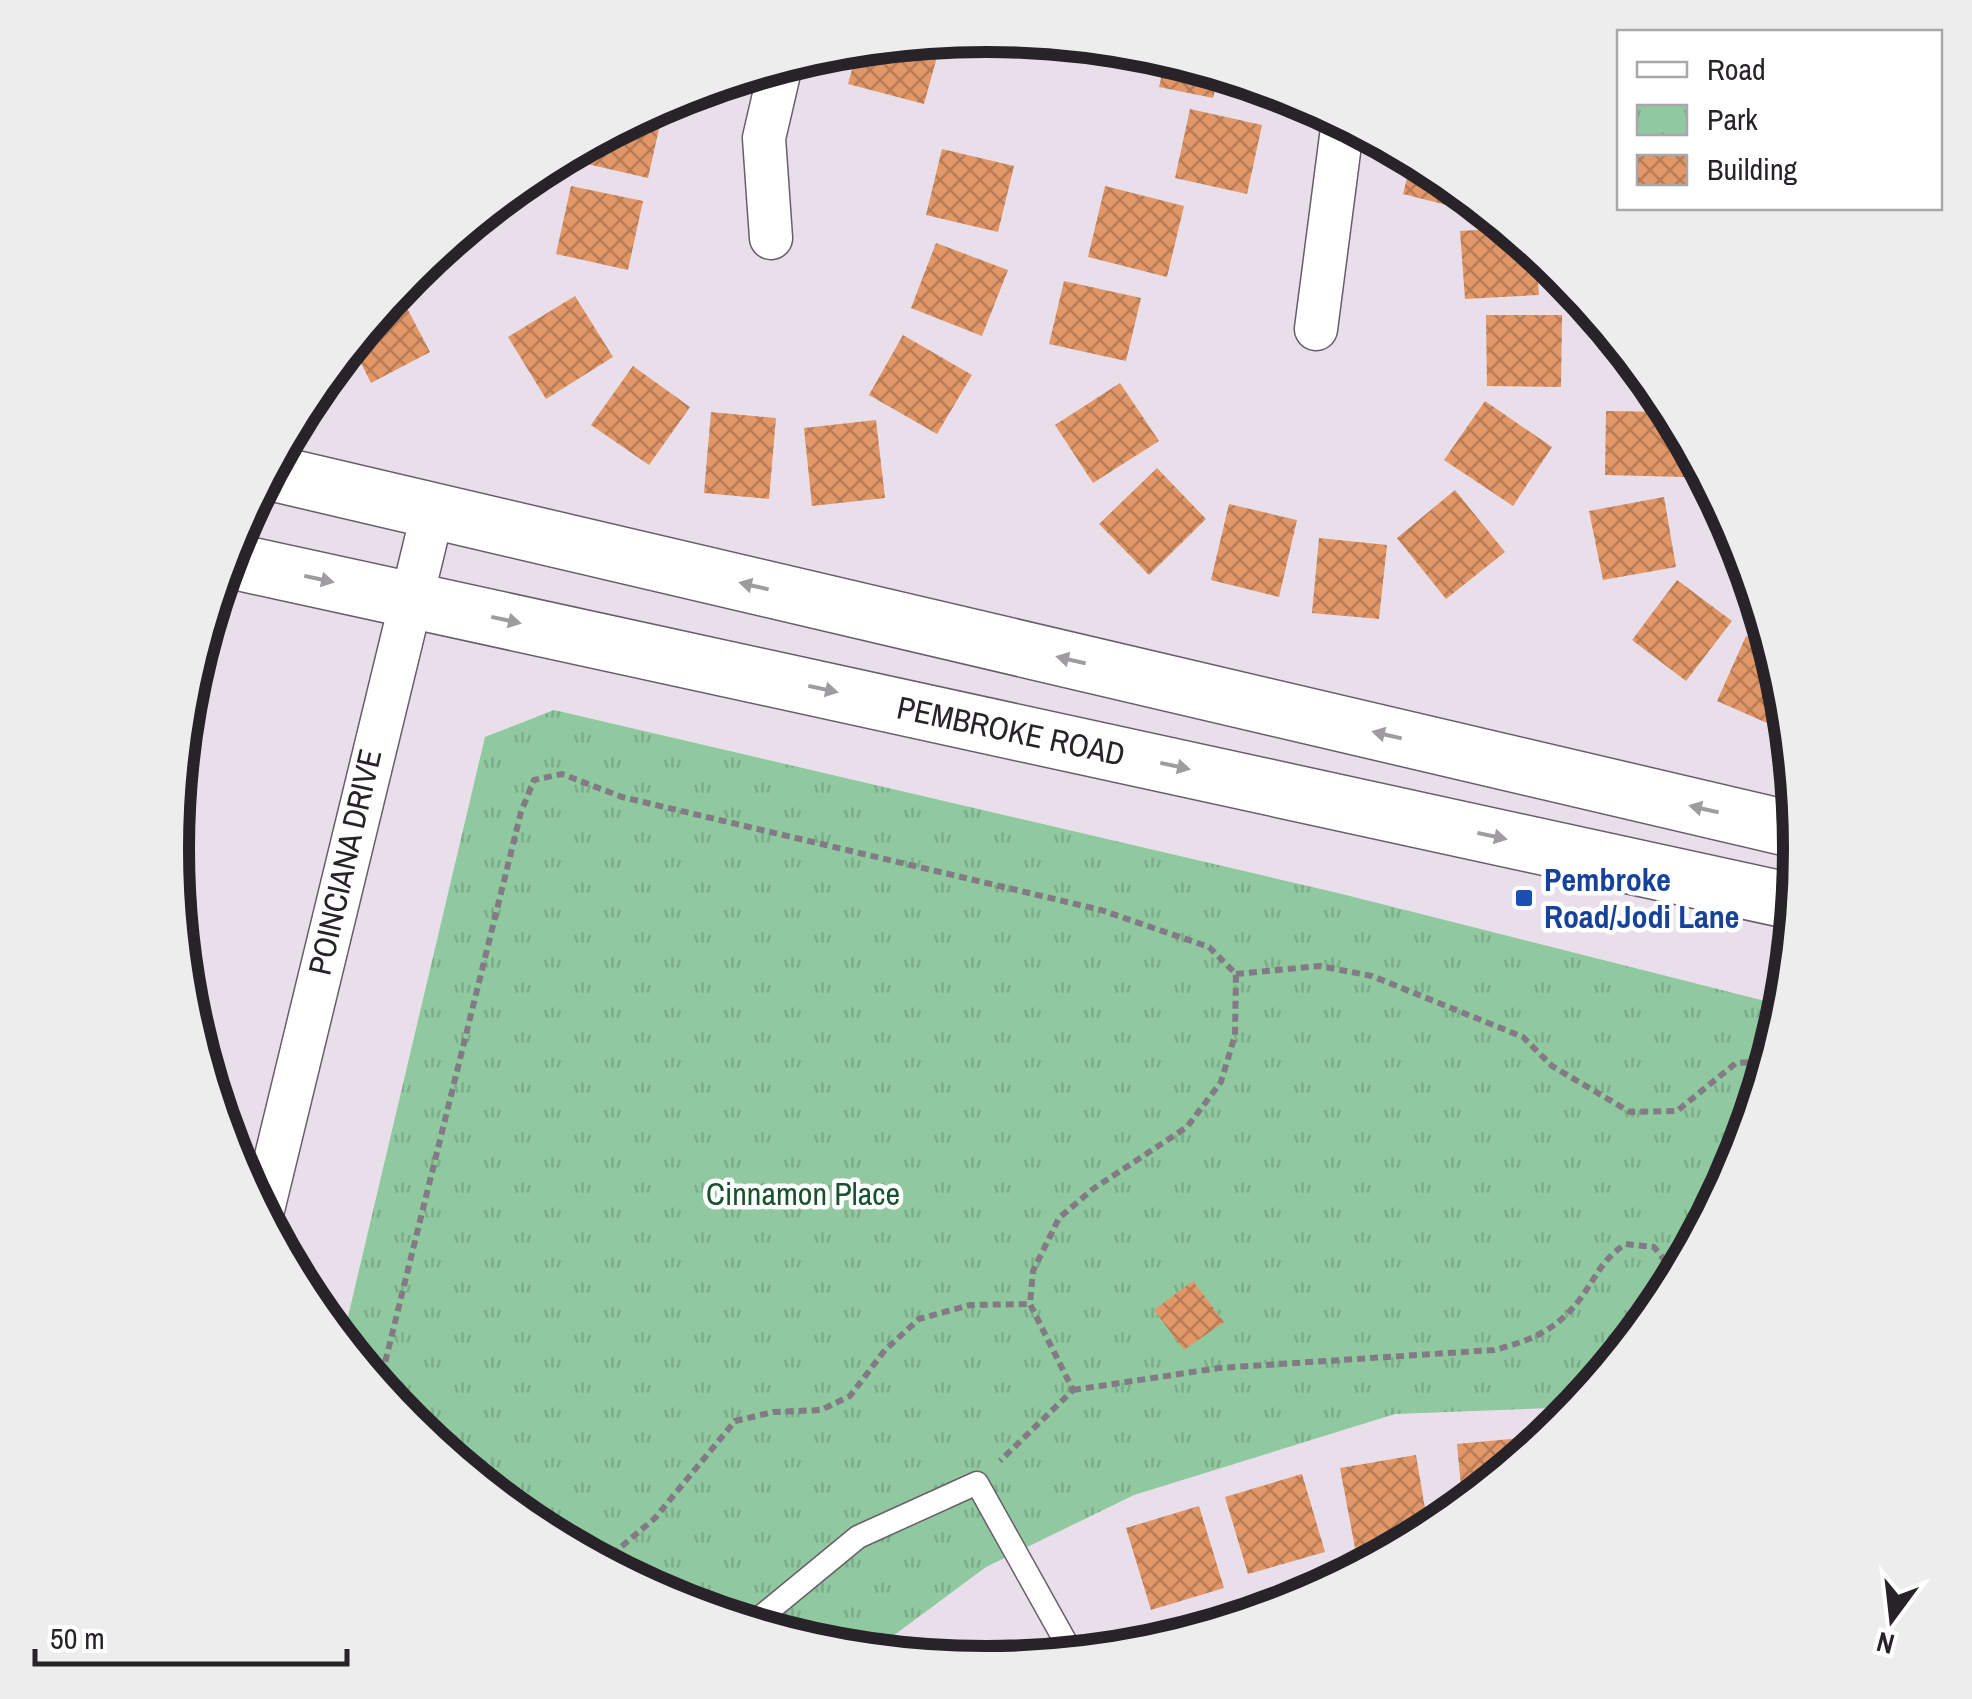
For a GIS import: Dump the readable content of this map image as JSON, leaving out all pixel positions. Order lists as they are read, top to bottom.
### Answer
{
  "streets": {
    "main road": ["PEMBROKE ROAD"],
    "street": ["POINCIANA DRIVE"]
  },
  "crossings": [
    ["PEMBROKE ROAD", "POINCIANA DRIVE"]
  ],
  "parks": ["Cinnamon Place"],
  "places": {
    "transit": ["Pembroke Road/Jodi Lane"]
  },
  "legend": ["Road", "Park", "Building"],
  "scale_bar": "50 m",
  "north": "bottom"
}
